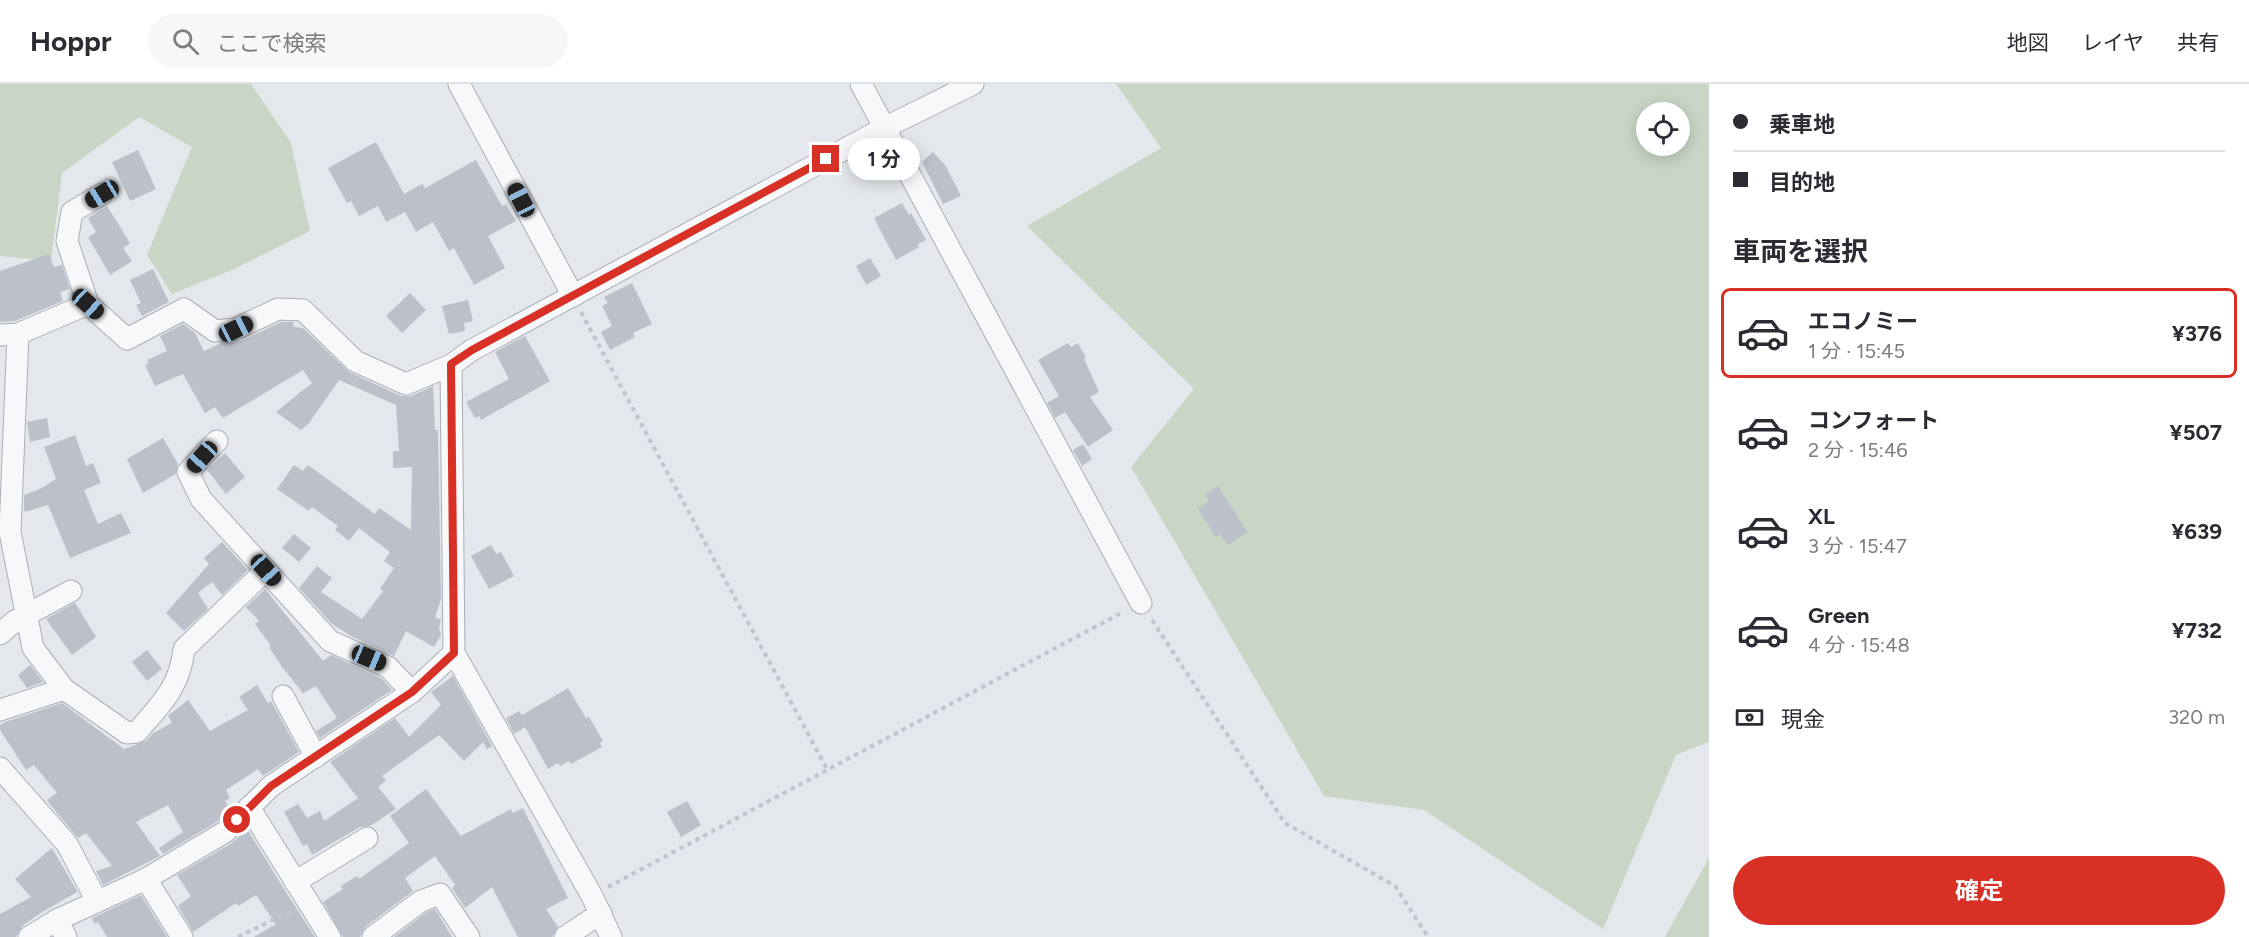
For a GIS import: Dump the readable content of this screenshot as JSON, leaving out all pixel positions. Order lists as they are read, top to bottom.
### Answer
{
  "page": {
    "header": "Hoppr",
    "search": "ここで検索",
    "nav": ["地図", "レイヤ", "共有"],
    "banner": ["乗車地", "目的地"],
    "bubble": "1 分",
    "heading": "車両を選択",
    "list": [
      {
        "name": "エコノミー",
        "note": "1 分 · 15:45",
        "value": "¥376"
      },
      {
        "name": "コンフォート",
        "note": "2 分 · 15:46",
        "value": "¥507"
      },
      {
        "name": "XL",
        "note": "3 分 · 15:47",
        "value": "¥639"
      },
      {
        "name": "Green",
        "note": "4 分 · 15:48",
        "value": "¥732"
      }
    ],
    "pay": ["現金", "320 m"],
    "buttons": "確定"
  }
}
